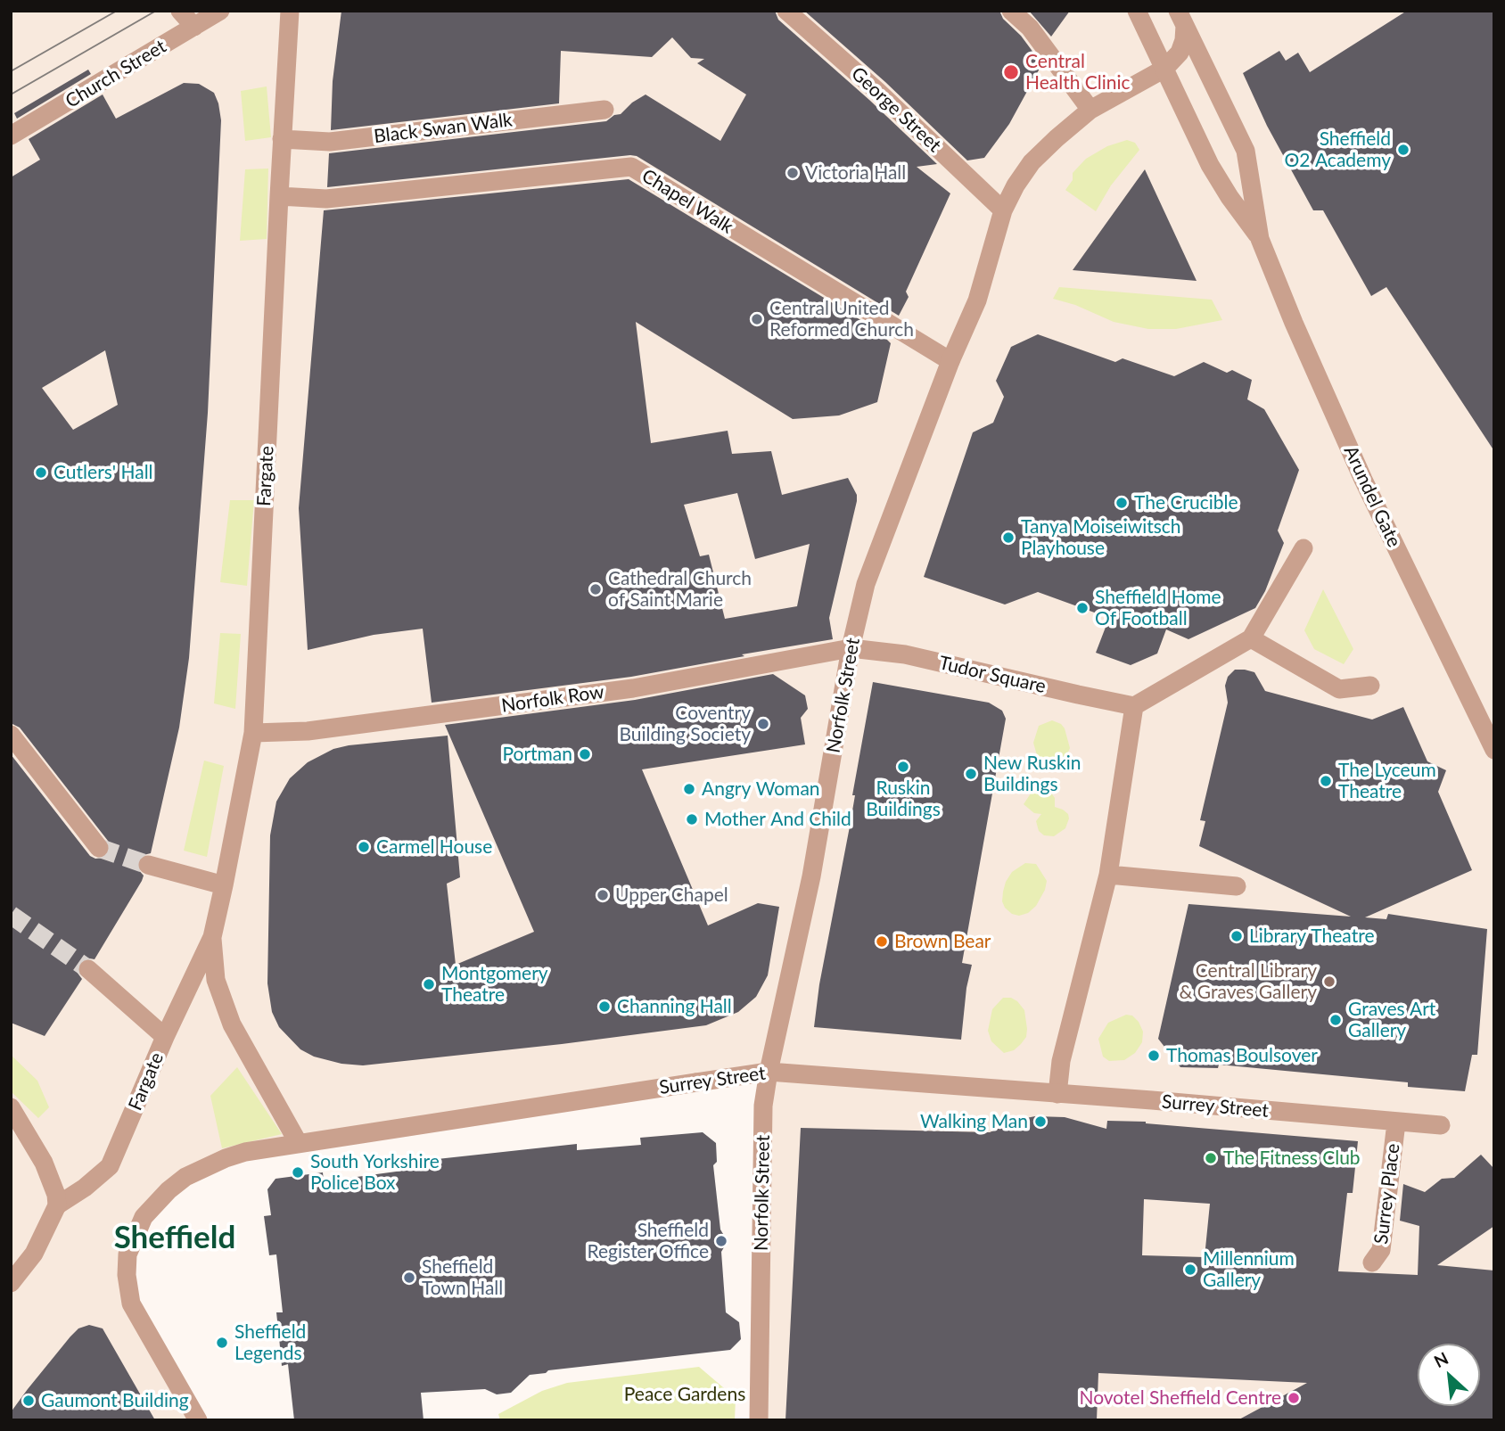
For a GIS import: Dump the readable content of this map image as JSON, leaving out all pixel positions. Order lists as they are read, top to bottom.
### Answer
{
  "streets": {
    "street": [
      "Church Street",
      "George Street",
      "Black Swan Walk",
      "Chapel Walk",
      "Fargate",
      "Arundel Gate",
      "Tudor Square",
      "Norfolk Street",
      "Norfolk Row",
      "Surrey Street",
      "Surrey Place"
    ]
  },
  "crossings": [
    ["George Street", "Norfolk Street"],
    ["Black Swan Walk", "Fargate"],
    ["Chapel Walk", "Fargate"],
    ["Chapel Walk", "Norfolk Street"],
    ["Fargate", "Norfolk Row"],
    ["Fargate", "Surrey Street"],
    ["Arundel Gate", "Norfolk Street"],
    ["Tudor Square", "Norfolk Street"],
    ["Tudor Square", "Norfolk Row"],
    ["Norfolk Street", "Norfolk Row"],
    ["Norfolk Street", "Surrey Street"],
    ["Surrey Street", "Surrey Place"]
  ],
  "districts": ["Sheffield"],
  "parks": ["Peace Gardens"],
  "places": [
    "Central Health Clinic",
    "Sheffield O2 Academy",
    "Victoria Hall",
    "Central United Reformed Church",
    "Cutlers' Hall",
    "The Crucible",
    "Tanya Moiseiwitsch Playhouse",
    "Cathedral Church of Saint Marie",
    "Sheffield Home Of Football",
    "Coventry Building Society",
    "Portman",
    "Ruskin Buildings",
    "New Ruskin Buildings",
    "The Lyceum Theatre",
    "Angry Woman",
    "Mother And Child",
    "Carmel House",
    "Upper Chapel",
    "Library Theatre",
    "Brown Bear",
    "Central Library & Graves Gallery",
    "Montgomery Theatre",
    "Channing Hall",
    "Graves Art Gallery",
    "Thomas Boulsover",
    "Walking Man",
    "The Fitness Club",
    "South Yorkshire Police Box",
    "Sheffield Register Office",
    "Millennium Gallery",
    "Sheffield Town Hall",
    "Sheffield Legends",
    "Novotel Sheffield Centre",
    "Gaumont Building"
  ],
  "north": "top left"
}
